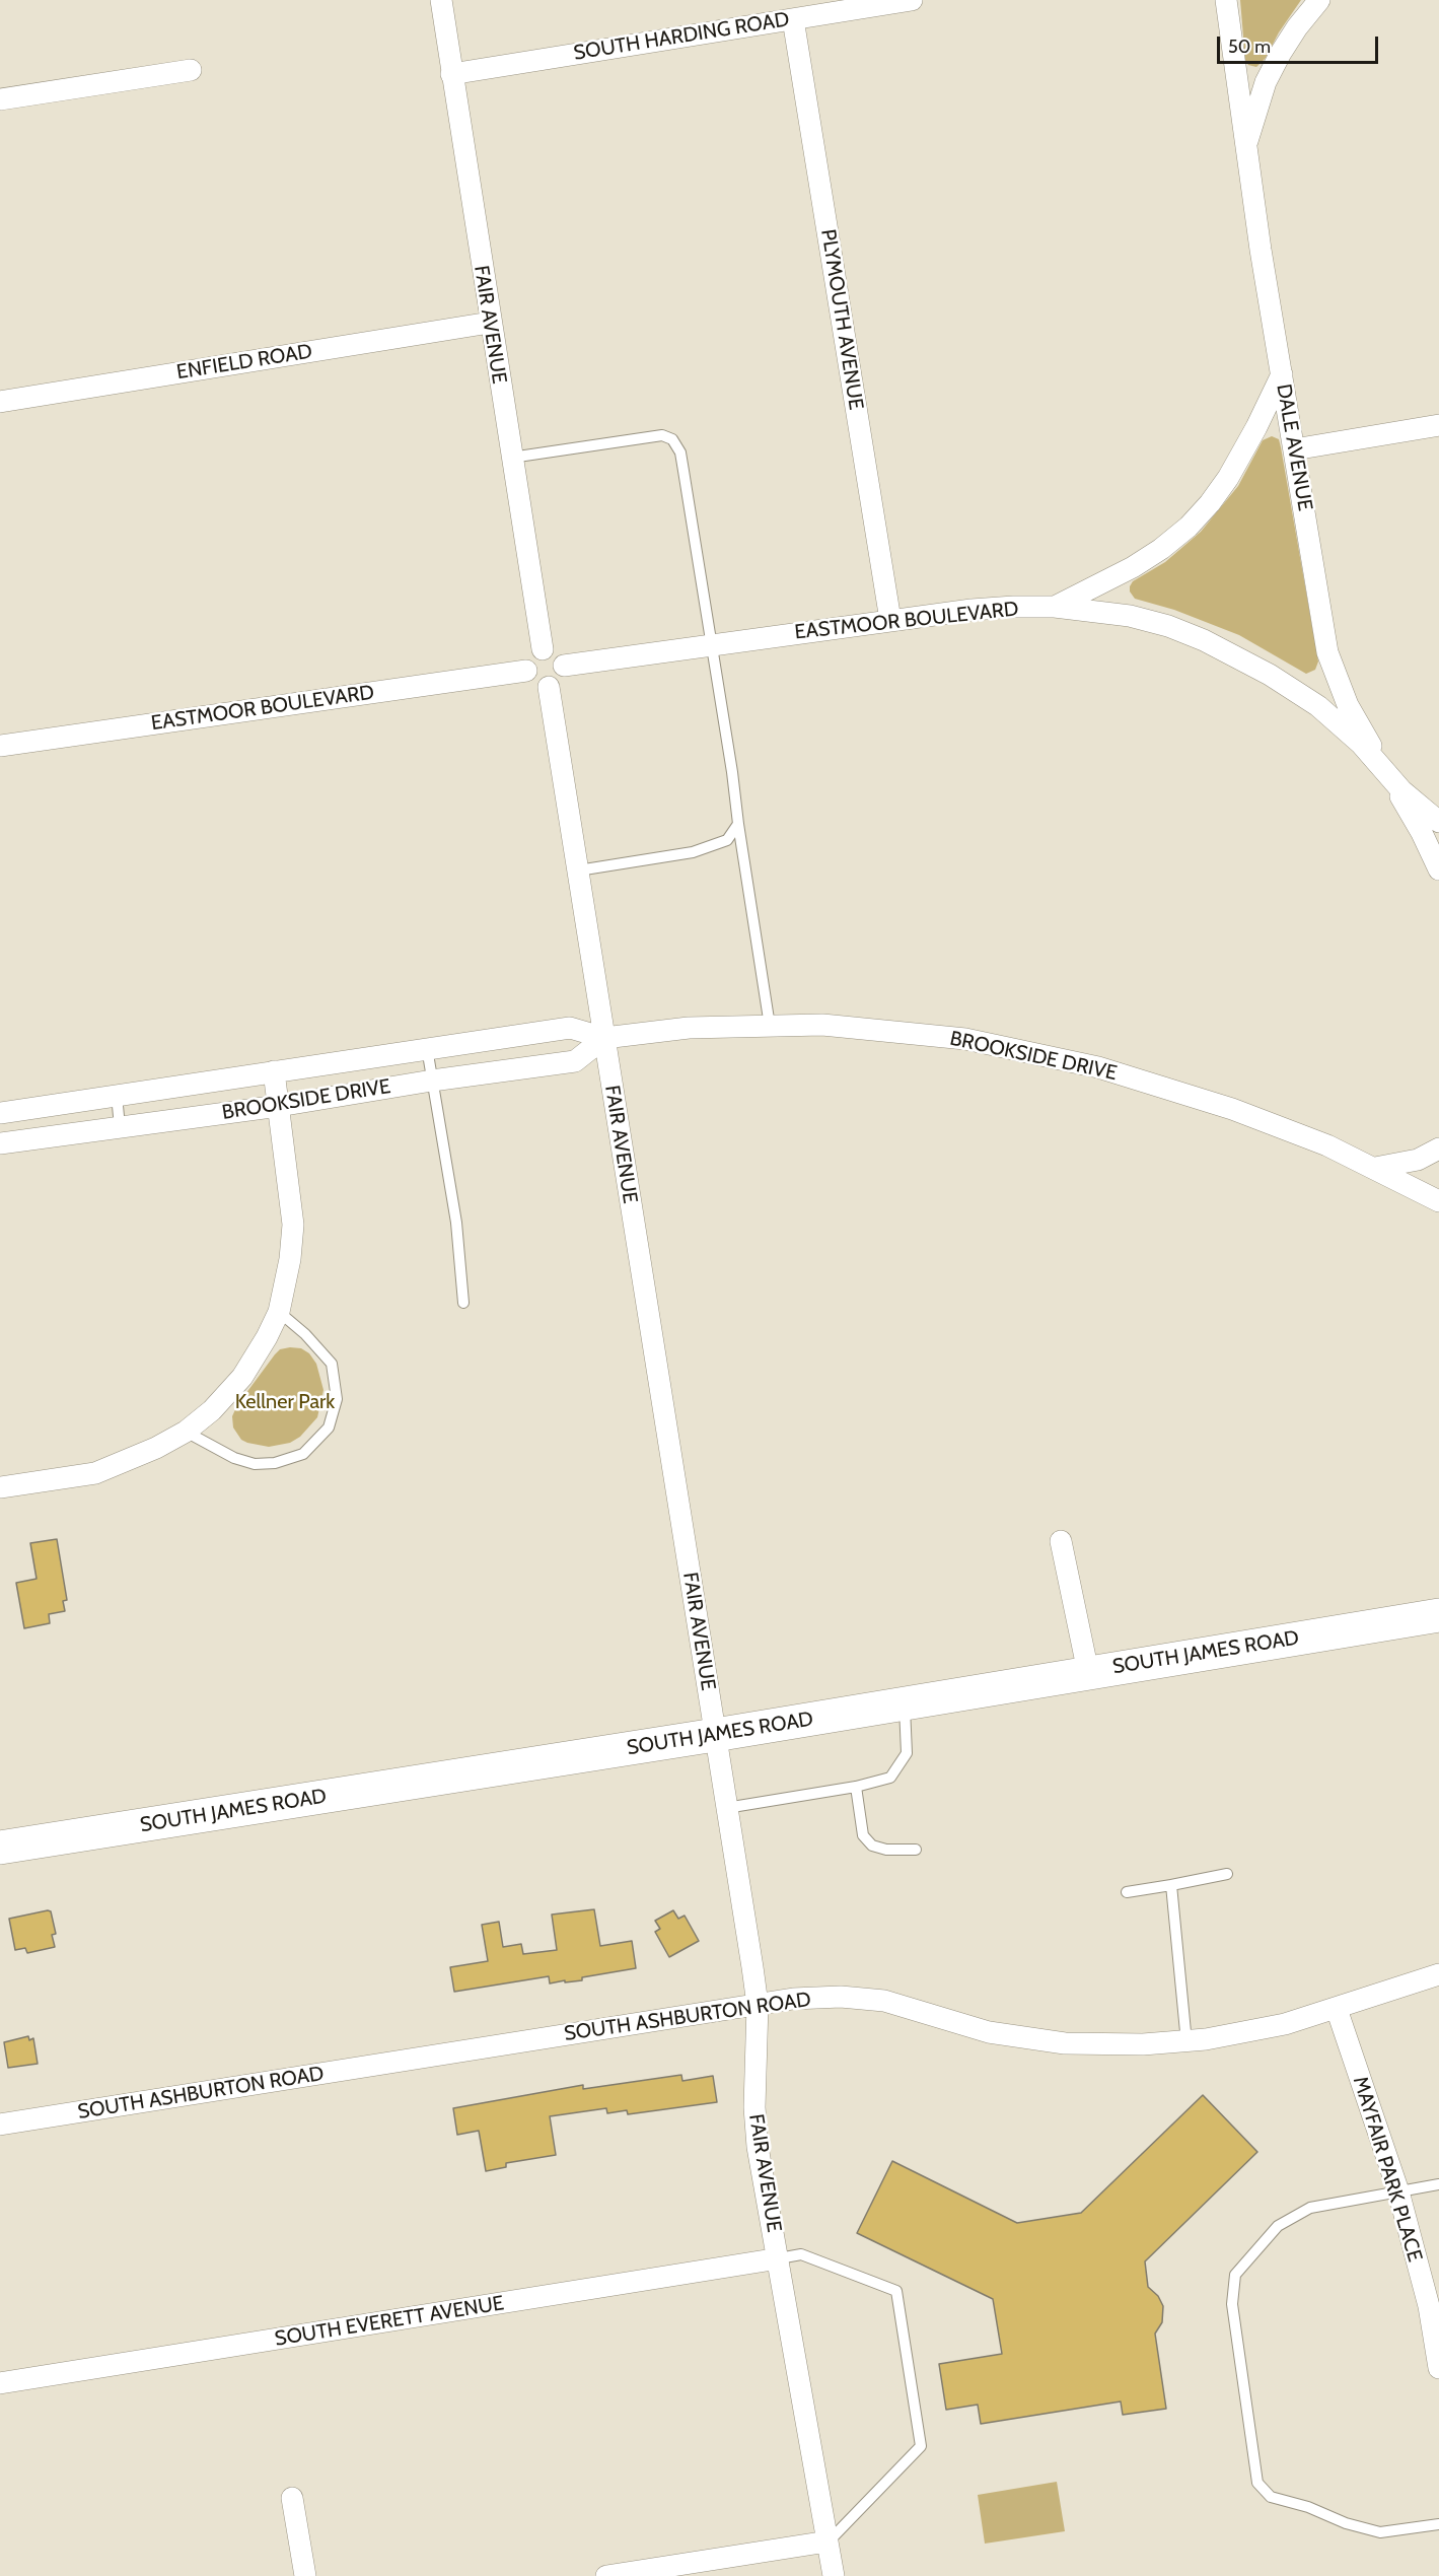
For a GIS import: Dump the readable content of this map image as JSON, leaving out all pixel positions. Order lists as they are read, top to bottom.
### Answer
{
  "streets": {
    "main road": ["SOUTH JAMES ROAD"],
    "street": [
      "SOUTH HARDING ROAD",
      "PLYMOUTH AVENUE",
      "FAIR AVENUE",
      "ENFIELD ROAD",
      "DALE AVENUE",
      "EASTMOOR BOULEVARD",
      "BROOKSIDE DRIVE",
      "SOUTH ASHBURTON ROAD",
      "MAYFAIR PARK PLACE",
      "SOUTH EVERETT AVENUE"
    ]
  },
  "crossings": [
    ["SOUTH HARDING ROAD", "PLYMOUTH AVENUE"],
    ["SOUTH HARDING ROAD", "FAIR AVENUE"],
    ["PLYMOUTH AVENUE", "EASTMOOR BOULEVARD"],
    ["FAIR AVENUE", "ENFIELD ROAD"],
    ["FAIR AVENUE", "EASTMOOR BOULEVARD"],
    ["FAIR AVENUE", "BROOKSIDE DRIVE"],
    ["FAIR AVENUE", "SOUTH JAMES ROAD"],
    ["FAIR AVENUE", "SOUTH ASHBURTON ROAD"],
    ["FAIR AVENUE", "SOUTH EVERETT AVENUE"],
    ["DALE AVENUE", "EASTMOOR BOULEVARD"],
    ["SOUTH ASHBURTON ROAD", "MAYFAIR PARK PLACE"]
  ],
  "parks": ["Kellner Park"],
  "scale_bar": "50 m"
}
